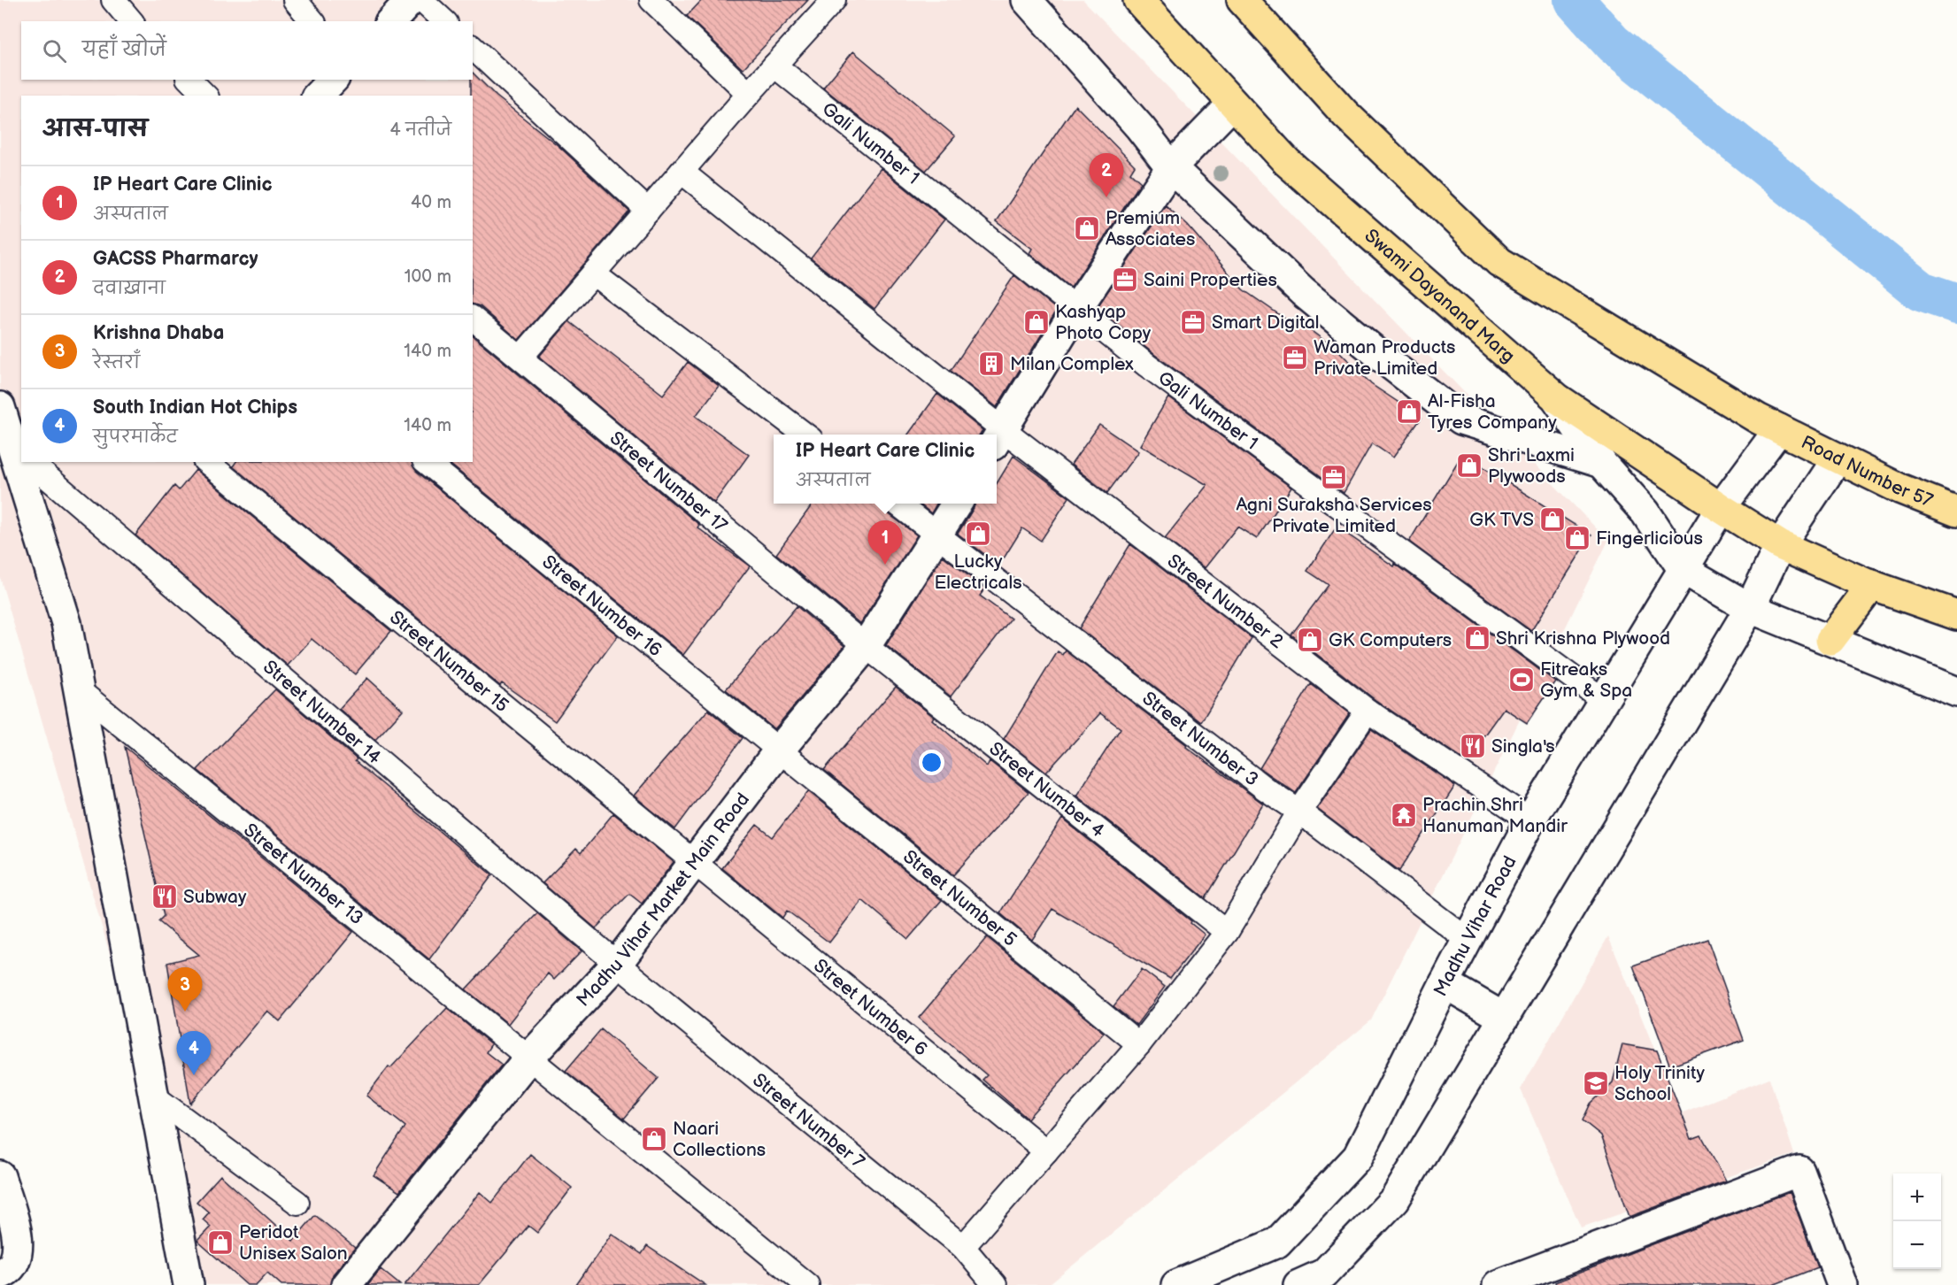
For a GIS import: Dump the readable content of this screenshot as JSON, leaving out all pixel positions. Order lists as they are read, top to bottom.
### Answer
{
  "streets": {
    "main road": ["Swami Dayanand Marg", "Road Number 57"],
    "street": ["Madhu Vihar Market Main Road", "Madhu Vihar Road"],
    "lane": [
      "Gali Number 1",
      "Street Number 17",
      "Street Number 2",
      "Street Number 16",
      "Street Number 15",
      "Street Number 14",
      "Street Number 3",
      "Street Number 4",
      "Street Number 13",
      "Street Number 5",
      "Street Number 6",
      "Street Number 7"
    ]
  },
  "crossings": [
    ["Gali Number 1", "Madhu Vihar Road"],
    ["Swami Dayanand Marg", "Madhu Vihar Road"],
    ["Road Number 57", "Madhu Vihar Road"],
    ["Street Number 17", "Street Number 4"],
    ["Street Number 17", "Madhu Vihar Market Main Road"],
    ["Street Number 2", "Madhu Vihar Road"],
    ["Street Number 16", "Street Number 5"],
    ["Street Number 16", "Madhu Vihar Market Main Road"],
    ["Street Number 15", "Madhu Vihar Market Main Road"],
    ["Street Number 15", "Street Number 6"],
    ["Street Number 14", "Madhu Vihar Market Main Road"],
    ["Street Number 14", "Street Number 7"],
    ["Street Number 3", "Madhu Vihar Market Main Road"],
    ["Street Number 3", "Madhu Vihar Road"],
    ["Street Number 4", "Madhu Vihar Market Main Road"],
    ["Street Number 13", "Madhu Vihar Market Main Road"],
    ["Street Number 5", "Madhu Vihar Market Main Road"],
    ["Madhu Vihar Market Main Road", "Street Number 6"],
    ["Madhu Vihar Market Main Road", "Street Number 7"]
  ],
  "places": {
    "shop": [
      "Premium Associates",
      "Kashyap Photo Copy",
      "Al-Fisha Tyres Company",
      "Shri Laxmi Plywoods",
      "GK TVS",
      "Lucky Electricals",
      "Fingerlicious",
      "Shri Krishna Plywood",
      "GK Computers",
      "Naari Collections",
      "Peridot Unisex Salon"
    ],
    "office": [
      "Saini Properties",
      "Smart Digital",
      "Waman Products Private Limited",
      "Agni Suraksha Services Private Limited"
    ],
    "building": ["Milan Complex"],
    "sports": ["Fitreaks Gym & Spa"],
    "restaurant": ["Singla's", "Subway"],
    "temple": ["Prachin Shri Hanuman Mandir"],
    "school or university": ["Holy Trinity School"]
  },
  "page": {
    "search": "यहाँ खोजें",
    "heading": ["आस-पास", "4 नतीजे"],
    "pins": [
      "2",
      "1",
      "3",
      "4"
    ],
    "list": [
      {
        "mark": "1",
        "name": "IP Heart Care Clinic",
        "note": "अस्पताल",
        "value": "40 m"
      },
      {
        "mark": "2",
        "name": "GACSS Pharmarcy",
        "note": "दवाख़ाना",
        "value": "100 m"
      },
      {
        "mark": "3",
        "name": "Krishna Dhaba",
        "note": "रेस्तराँ",
        "value": "140 m"
      },
      {
        "mark": "4",
        "name": "South Indian Hot Chips",
        "note": "सुपरमार्केट",
        "value": "140 m"
      }
    ],
    "popup": ["IP Heart Care Clinic", "अस्पताल"],
    "map_buttons": ["+", "−"]
  }
}
